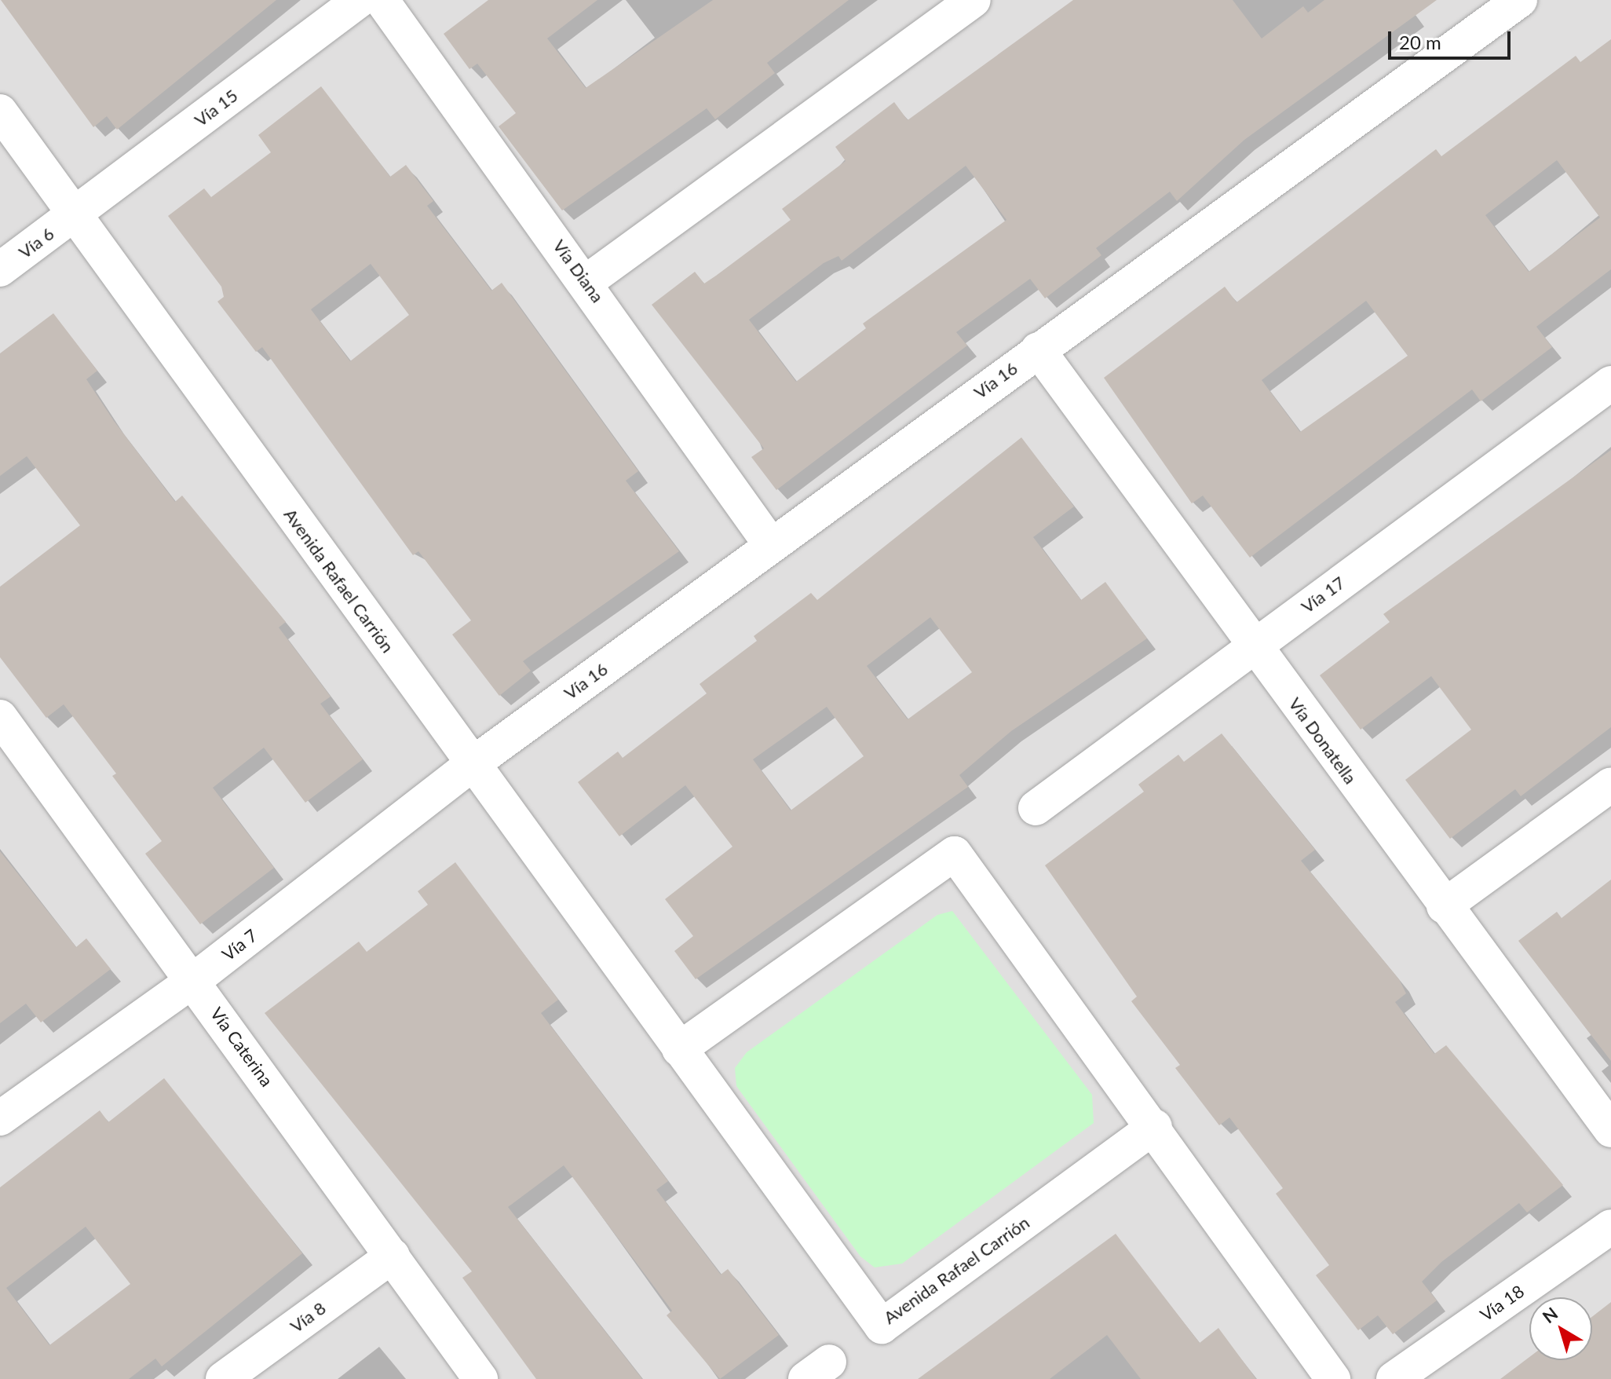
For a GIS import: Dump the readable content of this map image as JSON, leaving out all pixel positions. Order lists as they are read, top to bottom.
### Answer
{
  "streets": {
    "street": [
      "Vía 15",
      "Vía 6",
      "Vía Diana",
      "Vía 16",
      "Avenida Rafael Carrión",
      "Vía 17",
      "Vía Donatella",
      "Vía 7",
      "Vía Caterina",
      "Vía 18",
      "Vía 8"
    ]
  },
  "crossings": [
    ["Vía 15", "Vía 6"],
    ["Vía 15", "Avenida Rafael Carrión"],
    ["Vía 6", "Avenida Rafael Carrión"],
    ["Vía Diana", "Vía 16"],
    ["Vía 16", "Avenida Rafael Carrión"],
    ["Vía 16", "Vía Donatella"],
    ["Vía 16", "Vía 7"],
    ["Avenida Rafael Carrión", "Vía 7"],
    ["Vía 17", "Vía Donatella"],
    ["Vía 7", "Vía Caterina"],
    ["Vía Caterina", "Vía 8"]
  ],
  "scale_bar": "20 m",
  "north": "top left"
}
